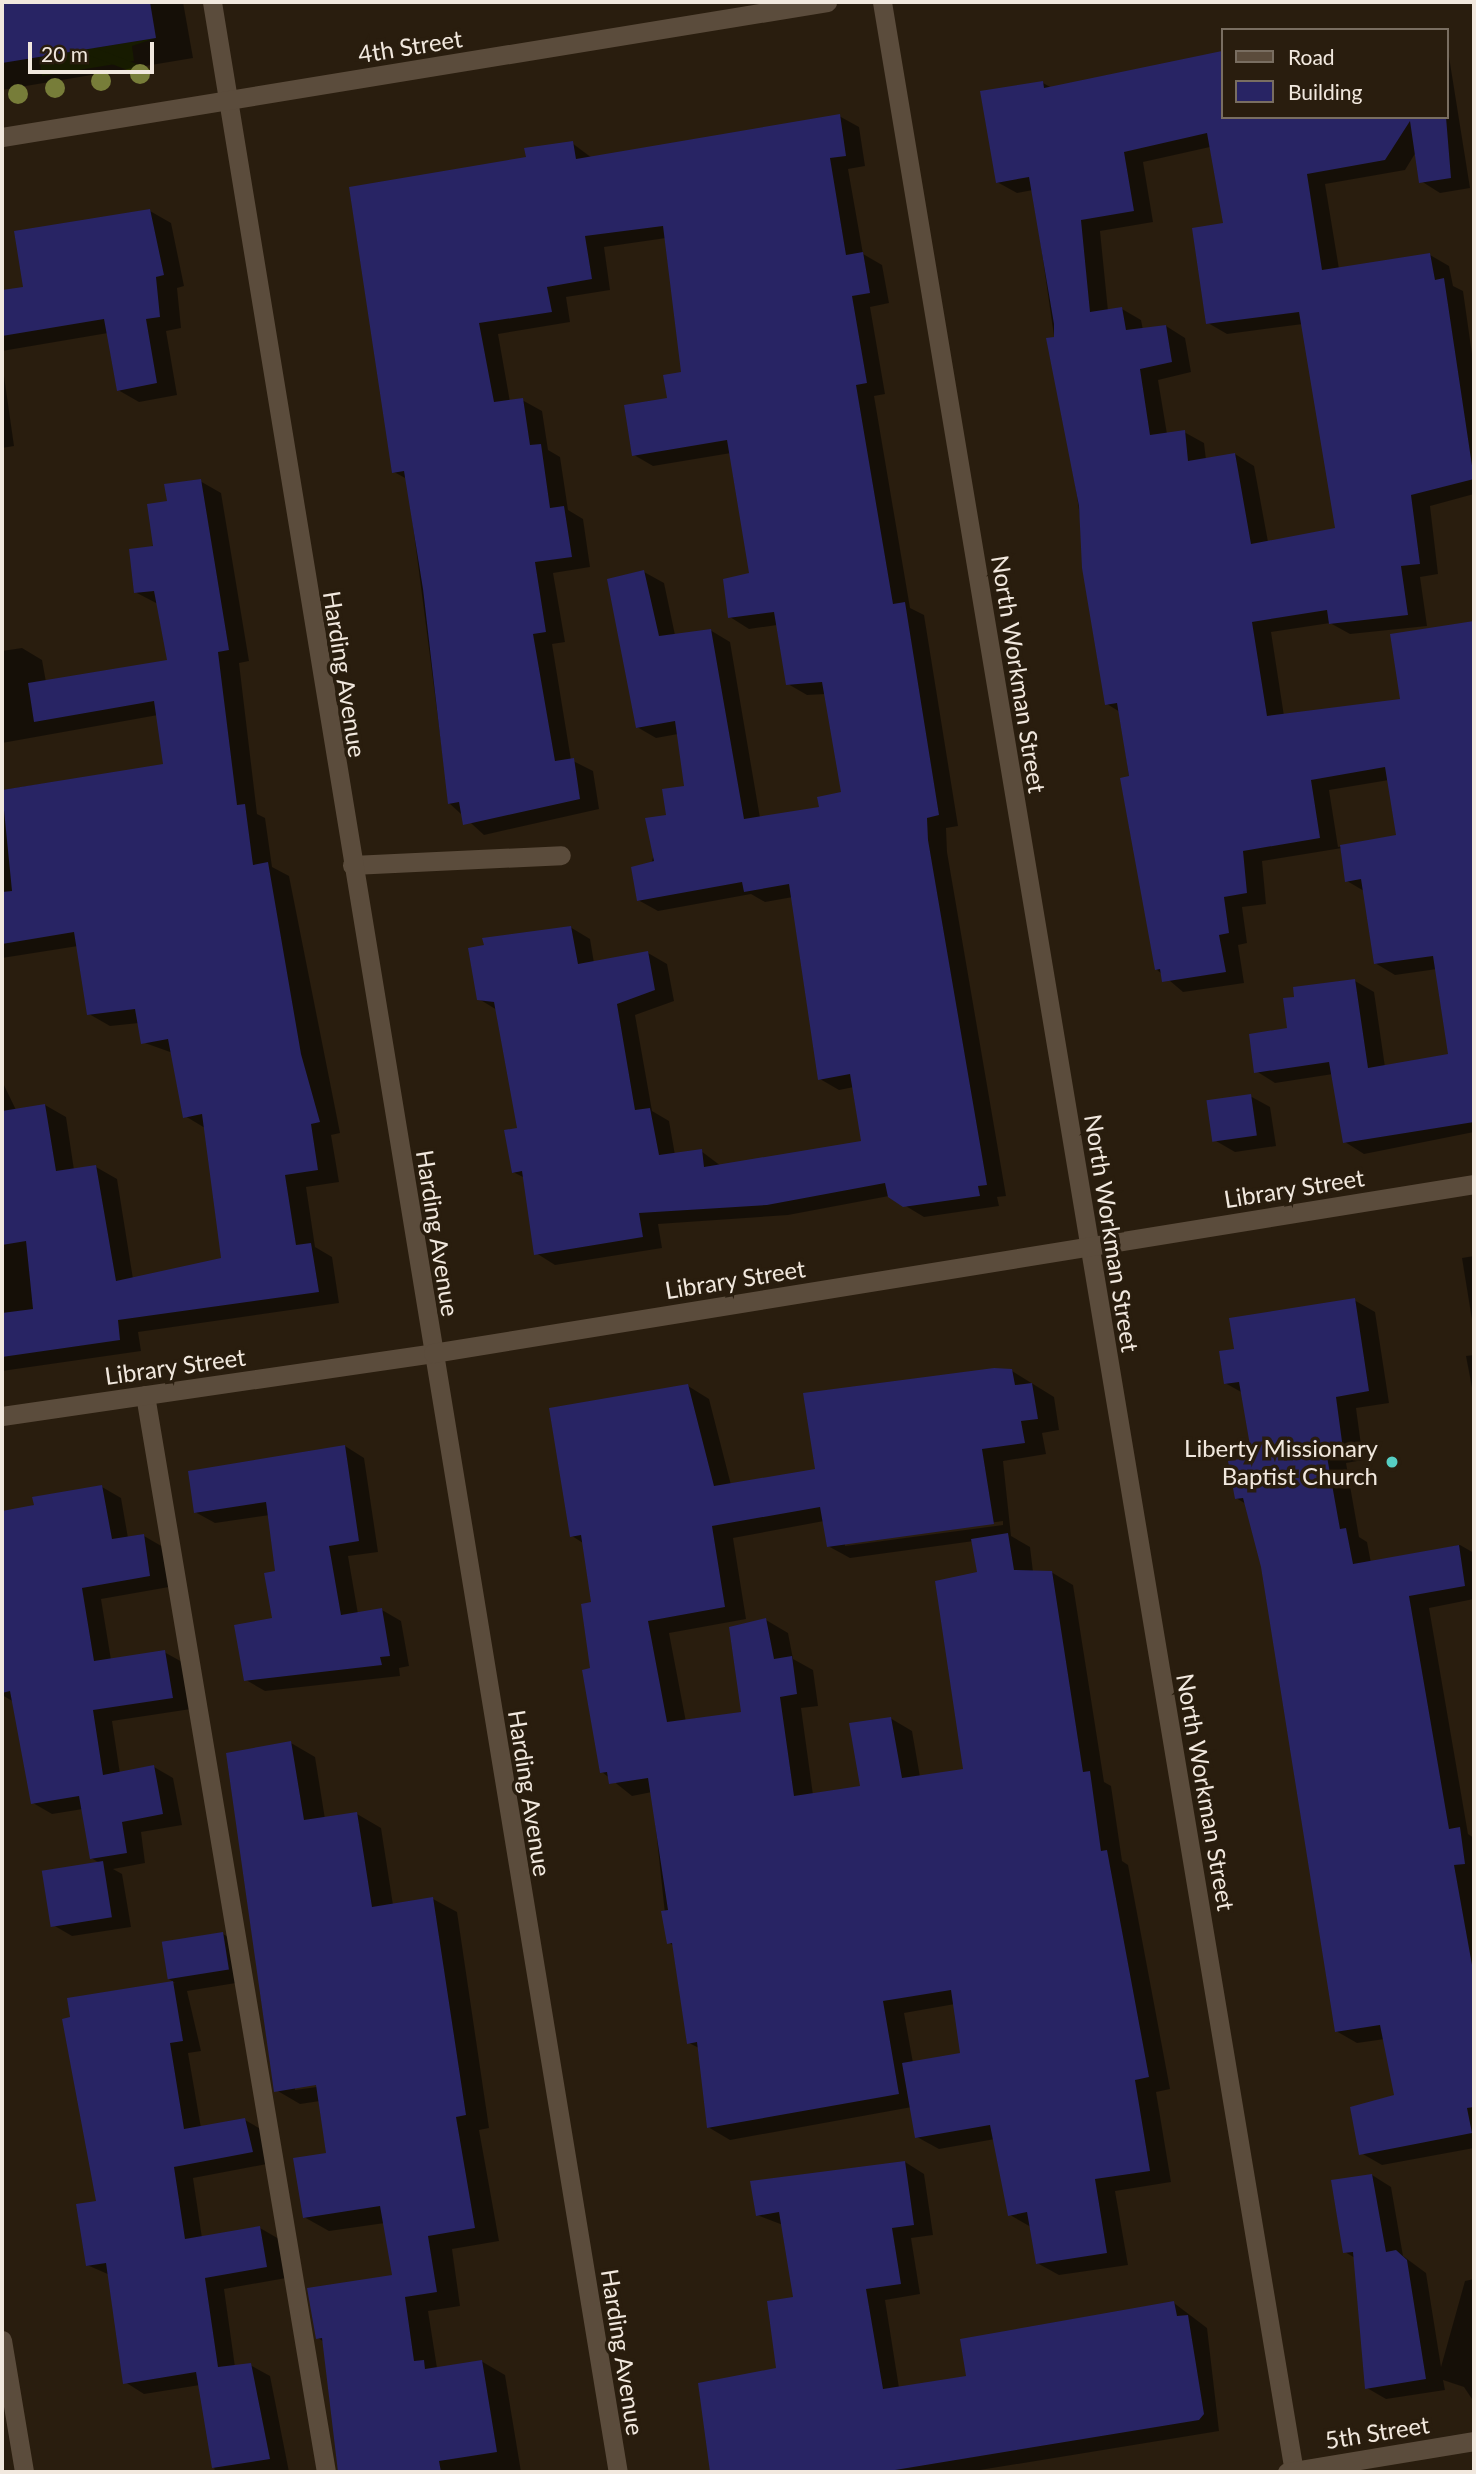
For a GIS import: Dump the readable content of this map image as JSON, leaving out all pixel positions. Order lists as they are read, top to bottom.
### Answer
{
  "streets": {
    "street": [
      "4th Street",
      "Harding Avenue",
      "North Workman Street",
      "Library Street",
      "5th Street"
    ]
  },
  "crossings": [
    ["4th Street", "Harding Avenue"],
    ["Harding Avenue", "Library Street"],
    ["North Workman Street", "Library Street"],
    ["North Workman Street", "5th Street"]
  ],
  "places": ["Liberty Missionary Baptist Church"],
  "legend": ["Road", "Building"],
  "scale_bar": "20 m"
}
